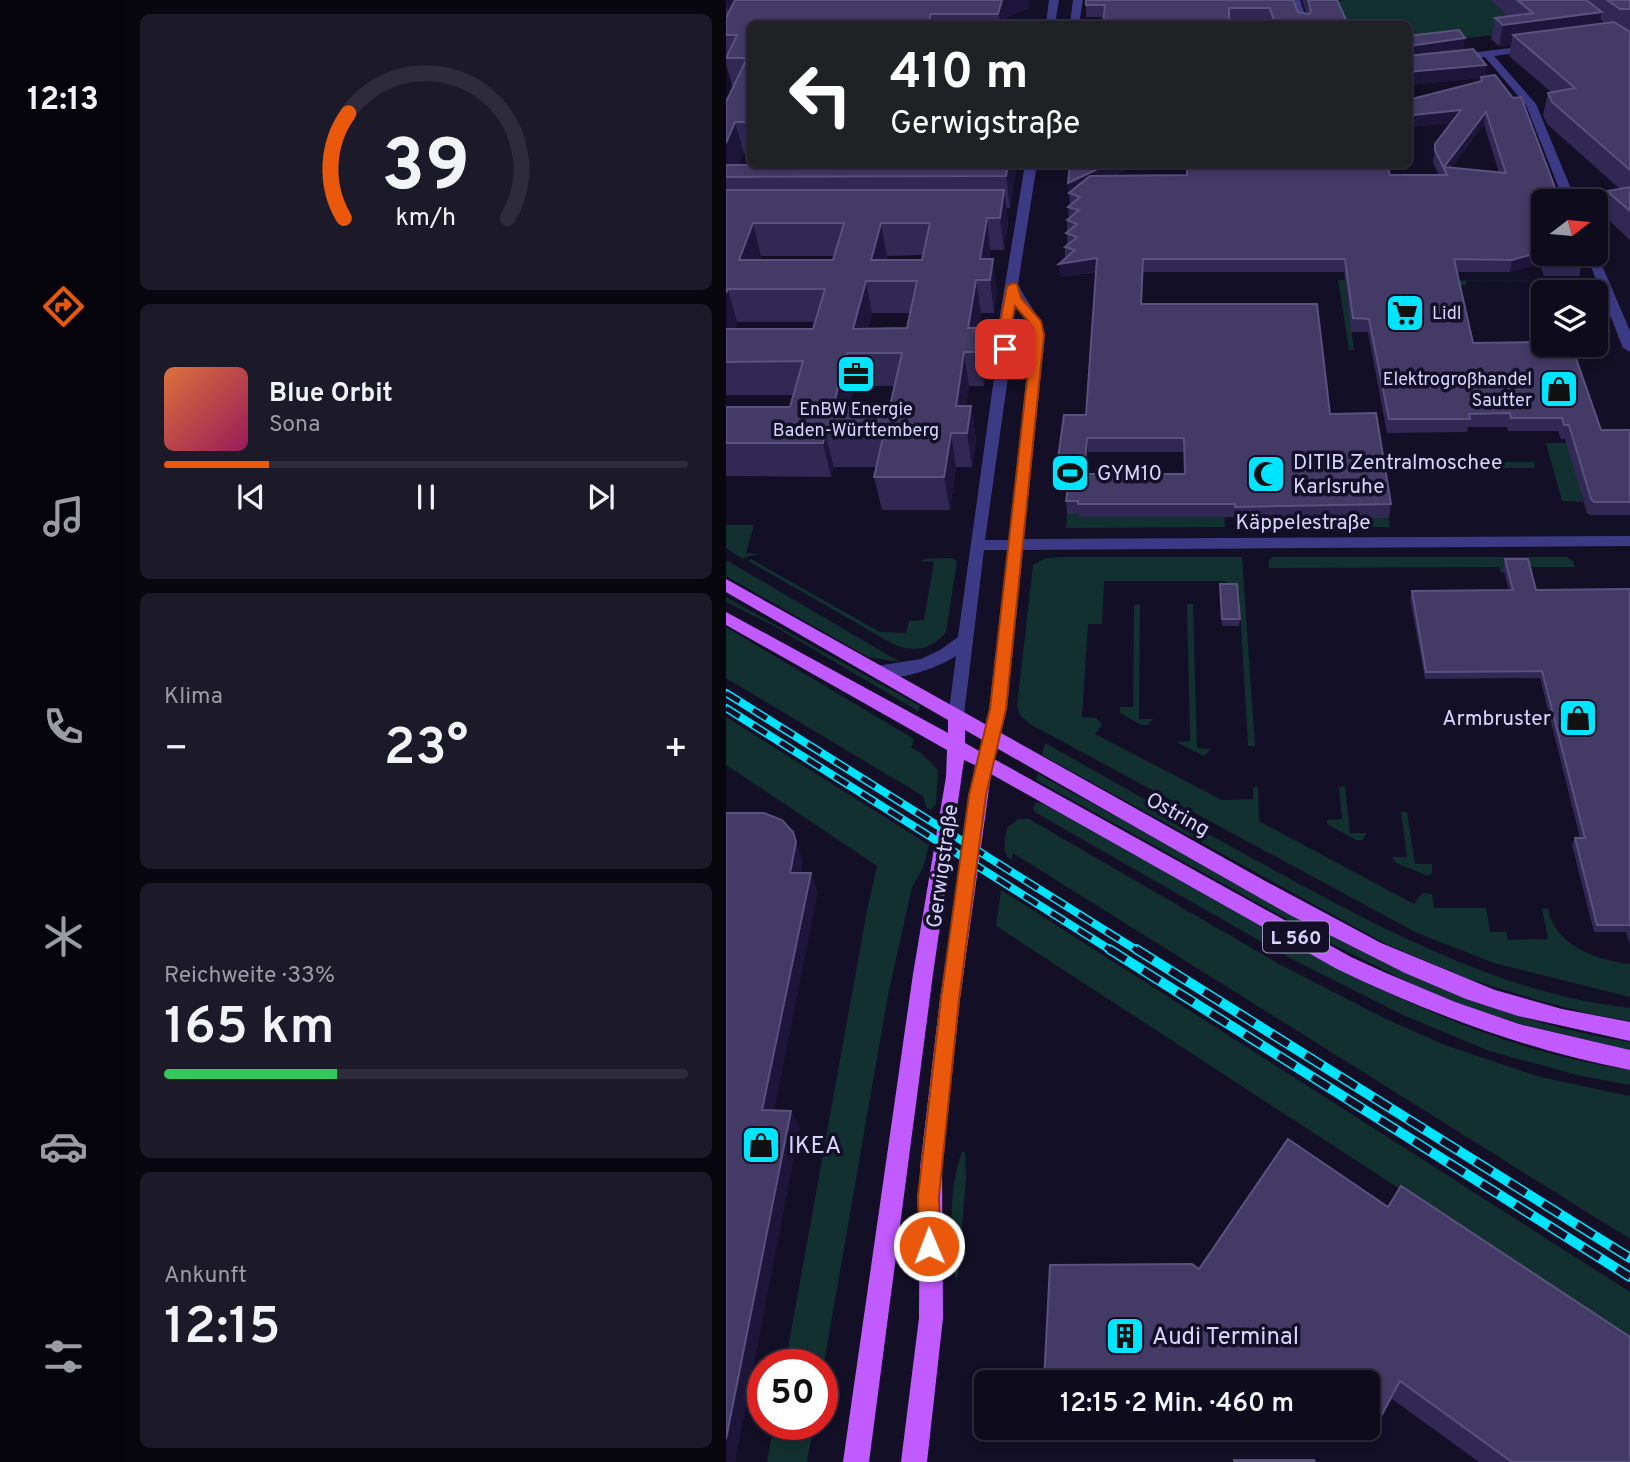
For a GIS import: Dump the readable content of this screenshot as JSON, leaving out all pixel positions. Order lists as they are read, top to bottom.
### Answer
{
  "streets": {
    "main road": ["Ostring", "Gerwigstraße", "L 560"],
    "street": ["Käppelestraße"]
  },
  "crossings": [
    ["Käppelestraße", "Gerwigstraße"],
    ["Ostring", "Gerwigstraße"],
    ["Gerwigstraße", "L 560"]
  ],
  "places": {
    "supermarket": ["Lidl"],
    "office": ["EnBW Energie Baden-Württemberg"],
    "shop": ["Elektrogroßhandel Sautter", "Armbruster", "IKEA"],
    "sports": ["GYM10"],
    "mosque": ["DITIB Zentralmoschee Karlsruhe"],
    "building": ["Audi Terminal"]
  },
  "north": "right",
  "page": {
    "tabs": "12:13",
    "turn": ["410 m", "Gerwigstraße"],
    "song": ["Blue Orbit", "Sona"],
    "tile": [
      "Klima",
      ["Reichweite · 33%", "165 km"],
      ["Ankunft", "12:15"]
    ],
    "heat": ["−", "23°", "+"],
    "limit": "50",
    "trip": "12:15 · 2 Min. · 460 m",
    "gauge": ["39", "km/h"]
  }
}
